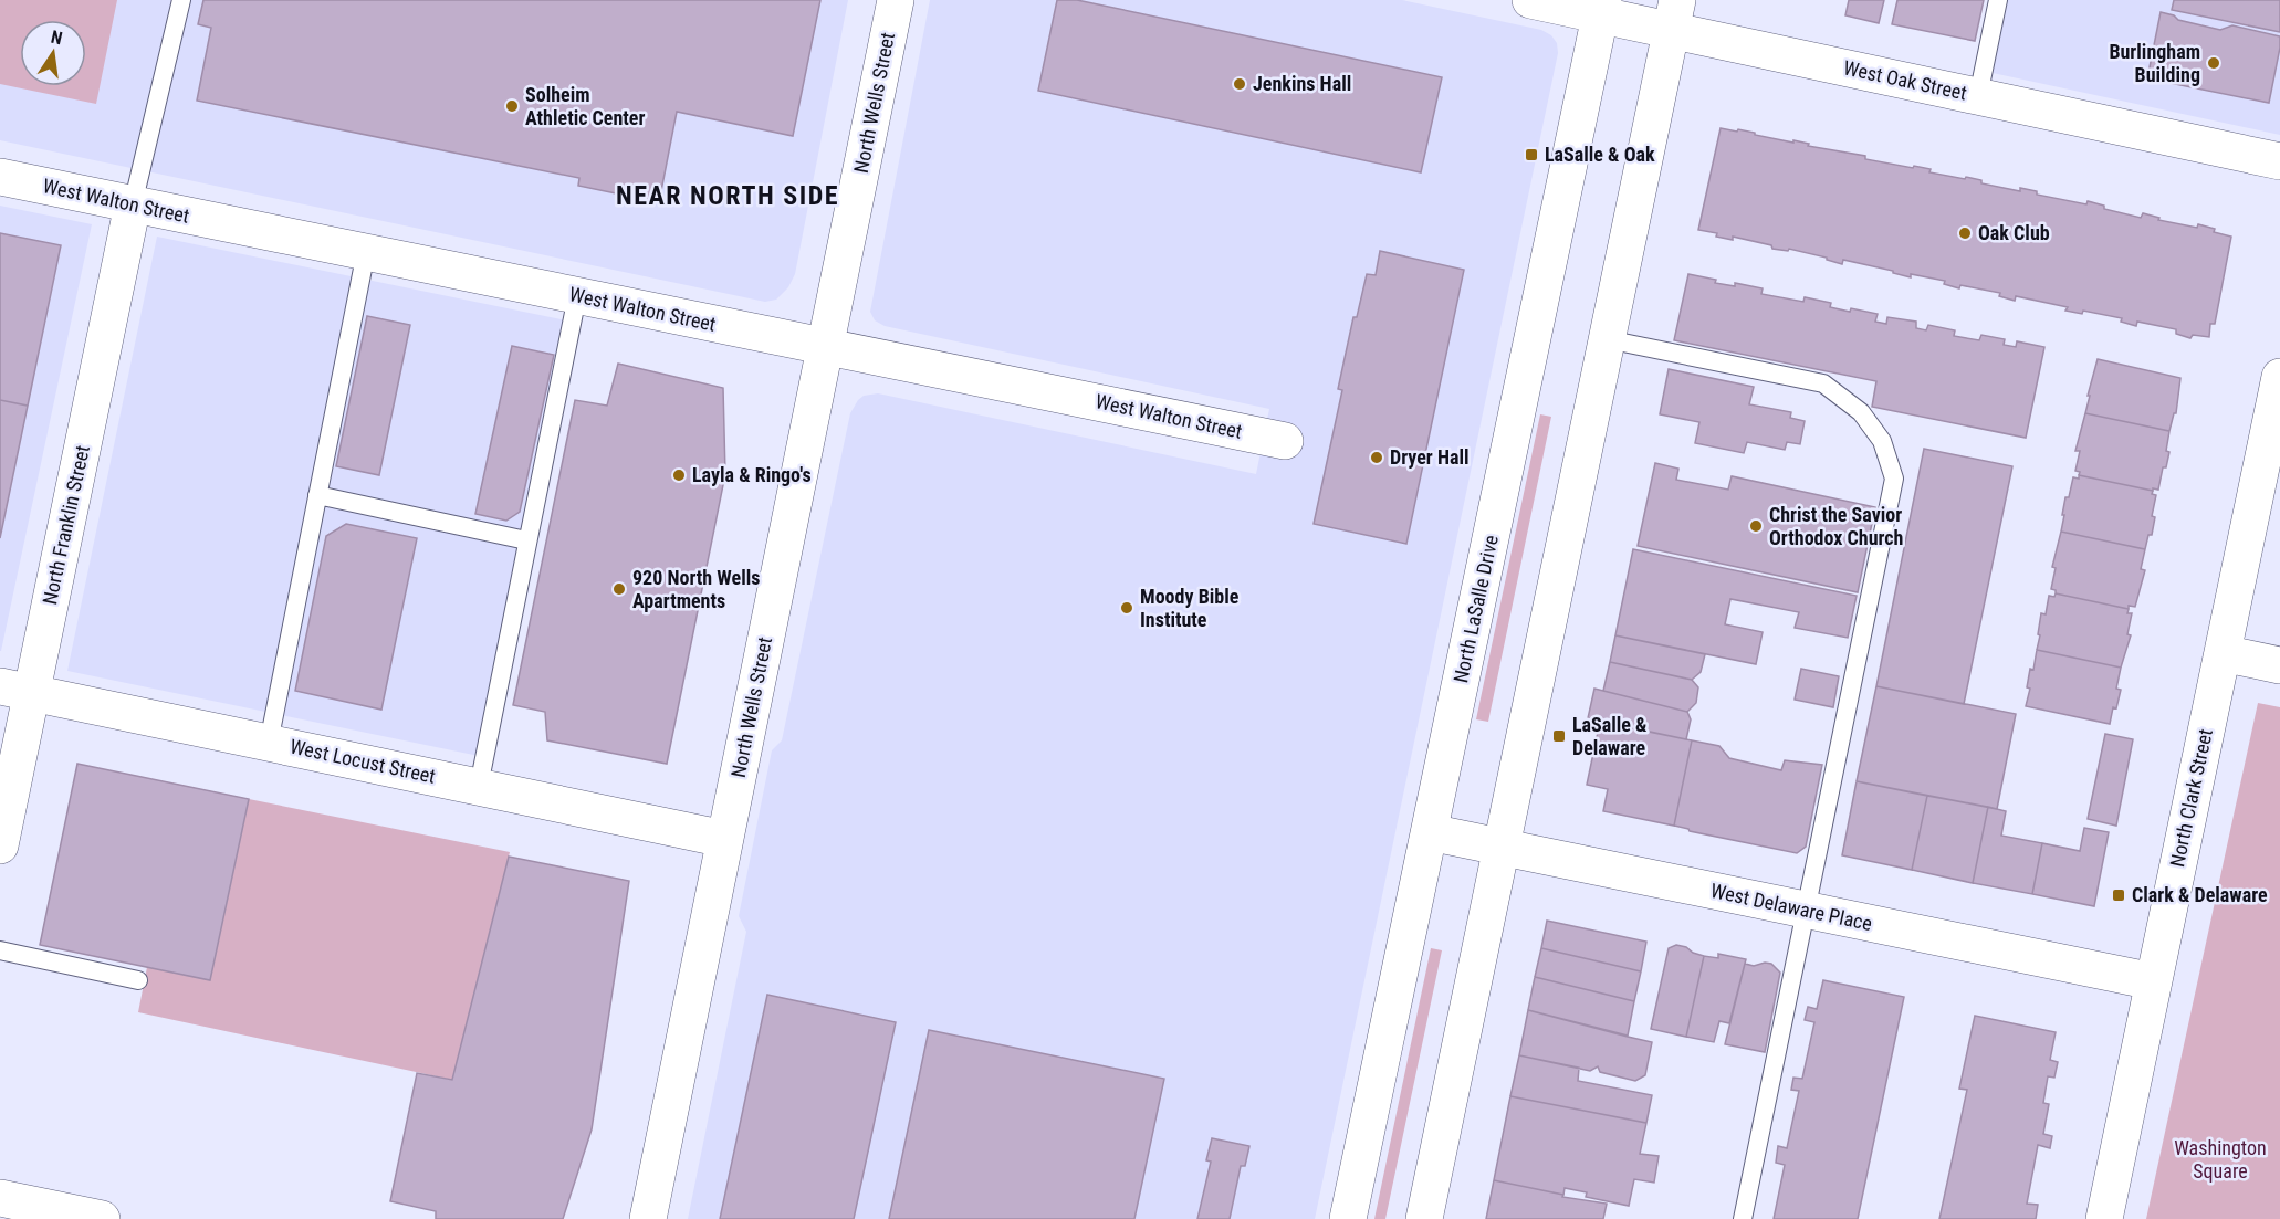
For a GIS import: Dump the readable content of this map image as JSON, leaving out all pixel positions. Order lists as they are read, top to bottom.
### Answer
{
  "streets": {
    "street": [
      "West Oak Street",
      "North Wells Street",
      "West Walton Street",
      "North Franklin Street",
      "North LaSalle Drive",
      "West Locust Street",
      "North Clark Street",
      "West Delaware Place"
    ]
  },
  "crossings": [
    ["West Oak Street", "North LaSalle Drive"],
    ["North Wells Street", "West Walton Street"],
    ["North Wells Street", "West Locust Street"],
    ["West Walton Street", "North Franklin Street"],
    ["North Franklin Street", "West Locust Street"],
    ["North LaSalle Drive", "West Delaware Place"],
    ["North Clark Street", "West Delaware Place"]
  ],
  "districts": ["NEAR NORTH SIDE"],
  "parks": ["Washington Square"],
  "places": {
    "other": [
      "Burlingham Building",
      "Jenkins Hall",
      "Solheim Athletic Center",
      "Oak Club",
      "Dryer Hall",
      "Layla & Ringo's",
      "Christ the Savior Orthodox Church",
      "920 North Wells Apartments",
      "Moody Bible Institute"
    ],
    "transit": ["LaSalle & Oak", "LaSalle & Delaware", "Clark & Delaware"]
  },
  "north": "top"
}
